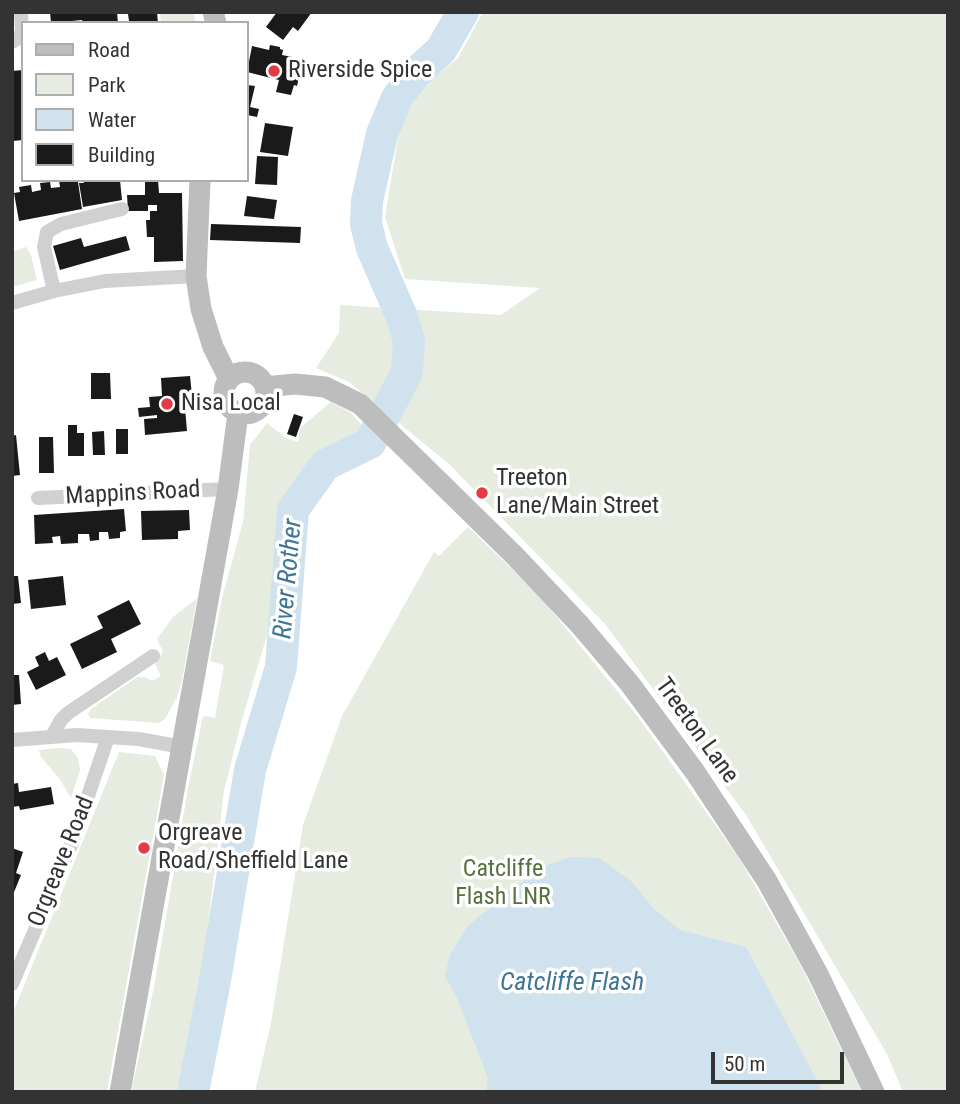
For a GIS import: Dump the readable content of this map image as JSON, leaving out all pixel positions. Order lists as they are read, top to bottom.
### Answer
{
  "streets": {
    "main road": ["Treeton Lane"],
    "street": ["Mappins Road", "Orgreave Road"]
  },
  "water": ["River Rother", "Catcliffe Flash"],
  "parks": ["Catcliffe Flash LNR"],
  "places": [
    "Riverside Spice",
    "Nisa Local",
    "Treeton Lane/Main Street",
    "Orgreave Road/Sheffield Lane"
  ],
  "legend": [
    "Road",
    "Park",
    "Water",
    "Building"
  ],
  "scale_bar": "50 m"
}
